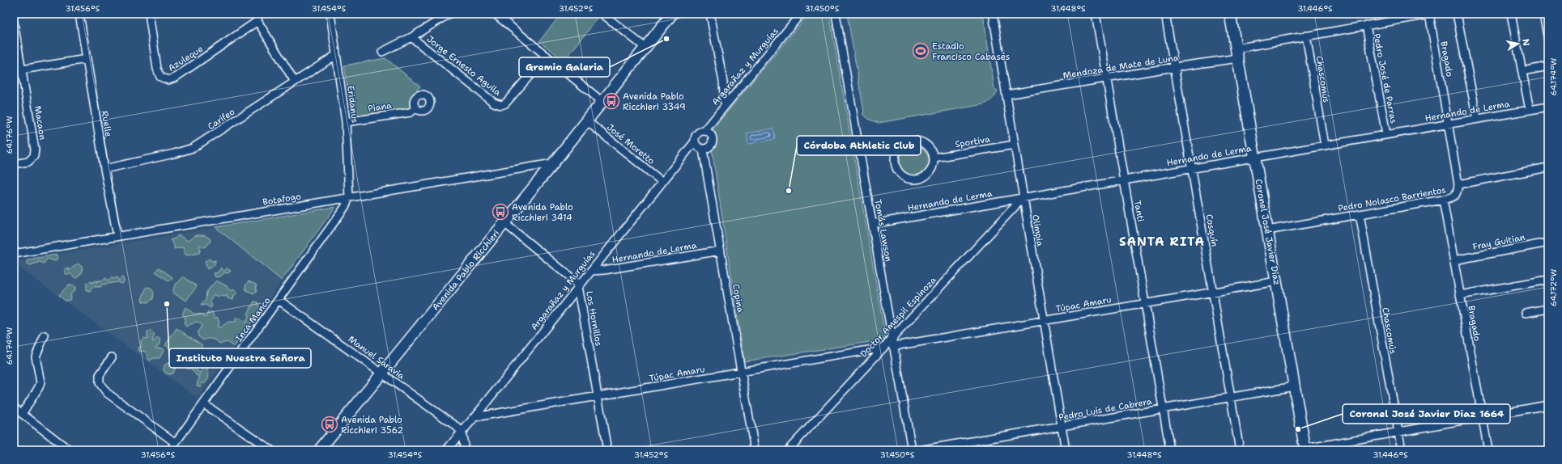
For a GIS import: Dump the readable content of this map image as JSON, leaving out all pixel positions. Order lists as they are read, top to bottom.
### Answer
{
  "streets": {
    "main road": ["Coronel José Javier Díaz", "Avenida Pablo Ricchieri"],
    "street": [
      "Azuleque",
      "Bragado",
      "Jorge Ernesto Aguila",
      "Argarañaz y Murguías",
      "Mendoza de Mate de Luna",
      "Pedro José de Parras",
      "Chascomús",
      "Eridanus",
      "Piana",
      "Hernando de Lerma",
      "Carifeo",
      "Macaon",
      "Ruelle",
      "Sportiva",
      "José Moretto",
      "Botafogo",
      "Pedro Nolasco Barrientos",
      "Tanti",
      "Tomás Lawson",
      "Olimpia",
      "Cosquín",
      "Fray Guitian",
      "Copina",
      "Túpac Amaru",
      "Doctor Amespil Espinoza",
      "Los Hornillos",
      "Inca Manco",
      "Manuel Saravia",
      "Pedro Luis de Cabrera"
    ]
  },
  "crossings": [
    ["Azuleque", "Carifeo"],
    ["Bragado", "Mendoza de Mate de Luna"],
    ["Bragado", "Hernando de Lerma"],
    ["Bragado", "Pedro Nolasco Barrientos"],
    ["Bragado", "Fray Guitian"],
    ["Argarañaz y Murguías", "Hernando de Lerma"],
    ["Argarañaz y Murguías", "José Moretto"],
    ["Argarañaz y Murguías", "Copina"],
    ["Argarañaz y Murguías", "Túpac Amaru"],
    ["Argarañaz y Murguías", "Los Hornillos"],
    ["Argarañaz y Murguías", "Manuel Saravia"],
    ["Mendoza de Mate de Luna", "Pedro José de Parras"],
    ["Mendoza de Mate de Luna", "Chascomús"],
    ["Mendoza de Mate de Luna", "Tanti"],
    ["Mendoza de Mate de Luna", "Olimpia"],
    ["Mendoza de Mate de Luna", "Cosquín"],
    ["Mendoza de Mate de Luna", "Coronel José Javier Díaz"],
    ["Pedro José de Parras", "Hernando de Lerma"],
    ["Chascomús", "Hernando de Lerma"],
    ["Chascomús", "Pedro Nolasco Barrientos"],
    ["Eridanus", "Piana"],
    ["Eridanus", "Carifeo"],
    ["Eridanus", "Botafogo"],
    ["Eridanus", "Inca Manco"],
    ["Hernando de Lerma", "Tanti"],
    ["Hernando de Lerma", "Tomás Lawson"],
    ["Hernando de Lerma", "Olimpia"],
    ["Hernando de Lerma", "Cosquín"],
    ["Hernando de Lerma", "Coronel José Javier Díaz"],
    ["Hernando de Lerma", "Copina"],
    ["Hernando de Lerma", "Doctor Amespil Espinoza"],
    ["Carifeo", "Ruelle"],
    ["Ruelle", "Botafogo"],
    ["Sportiva", "Olimpia"],
    ["José Moretto", "Avenida Pablo Ricchieri"],
    ["Botafogo", "Avenida Pablo Ricchieri"],
    ["Botafogo", "Inca Manco"],
    ["Pedro Nolasco Barrientos", "Coronel José Javier Díaz"],
    ["Tanti", "Túpac Amaru"],
    ["Tanti", "Pedro Luis de Cabrera"],
    ["Tomás Lawson", "Túpac Amaru"],
    ["Tomás Lawson", "Doctor Amespil Espinoza"],
    ["Olimpia", "Túpac Amaru"],
    ["Olimpia", "Doctor Amespil Espinoza"],
    ["Olimpia", "Pedro Luis de Cabrera"],
    ["Cosquín", "Túpac Amaru"],
    ["Cosquín", "Pedro Luis de Cabrera"],
    ["Coronel José Javier Díaz", "Túpac Amaru"],
    ["Coronel José Javier Díaz", "Pedro Luis de Cabrera"],
    ["Avenida Pablo Ricchieri", "Los Hornillos"],
    ["Avenida Pablo Ricchieri", "Manuel Saravia"],
    ["Copina", "Túpac Amaru"],
    ["Túpac Amaru", "Doctor Amespil Espinoza"],
    ["Túpac Amaru", "Los Hornillos"],
    ["Inca Manco", "Manuel Saravia"]
  ],
  "districts": ["SANTA RITA"],
  "places": {
    "other": [
      "Gremio Galeria",
      "Córdoba Athletic Club",
      "Instituto Nuestra Señora",
      "Coronel José Javier Diaz 1664"
    ],
    "sports": ["Estadio Francisco Cabasés"],
    "bus stop": ["Avenida Pablo Ricchieri 3349", "Avenida Pablo Ricchieri 3414", "Avenida Pablo Ricchieri 3562"]
  },
  "north": "right",
  "coordinates": [
    "31.456°S",
    "31.454°S",
    "31.452°S",
    "31.450°S",
    "31.448°S",
    "31.446°S",
    "64.174°W",
    "64.176°W",
    "64.172°W"
  ]
}
